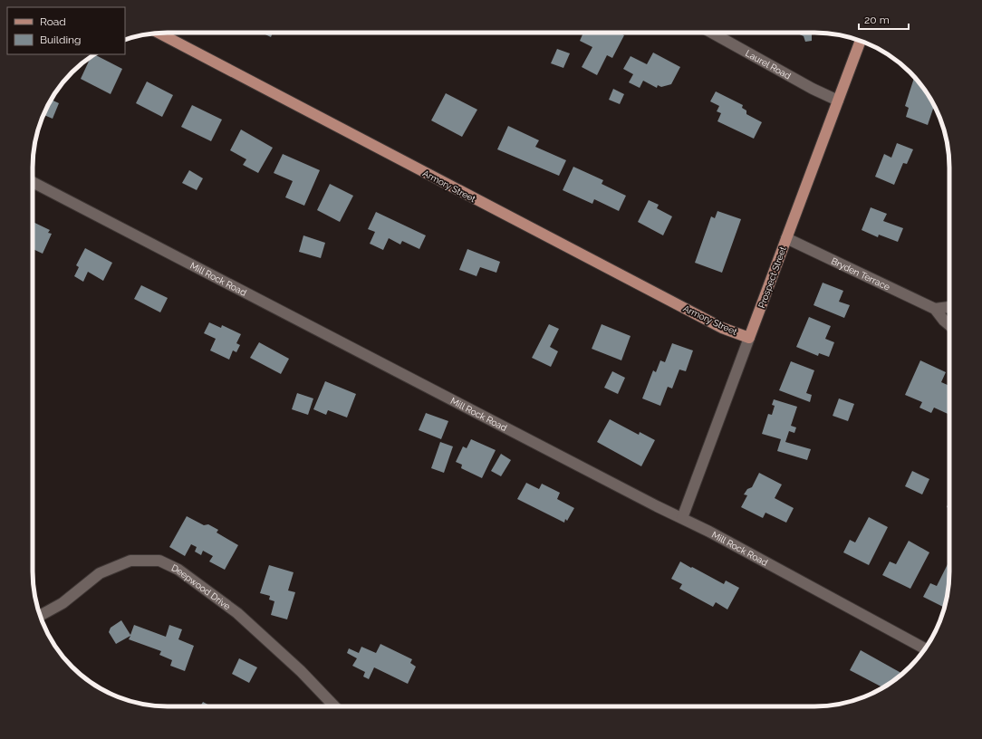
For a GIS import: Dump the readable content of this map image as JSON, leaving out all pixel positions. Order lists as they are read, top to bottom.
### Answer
{
  "streets": {
    "main road": ["Armory Street", "Prospect Street"],
    "street": [
      "Laurel Road",
      "Bryden Terrace",
      "Mill Rock Road",
      "Deepwood Drive"
    ]
  },
  "crossings": [
    ["Laurel Road", "Prospect Street"],
    ["Armory Street", "Prospect Street"],
    ["Bryden Terrace", "Prospect Street"],
    ["Prospect Street", "Mill Rock Road"]
  ],
  "legend": ["Road", "Building"],
  "scale_bar": "20 m"
}
